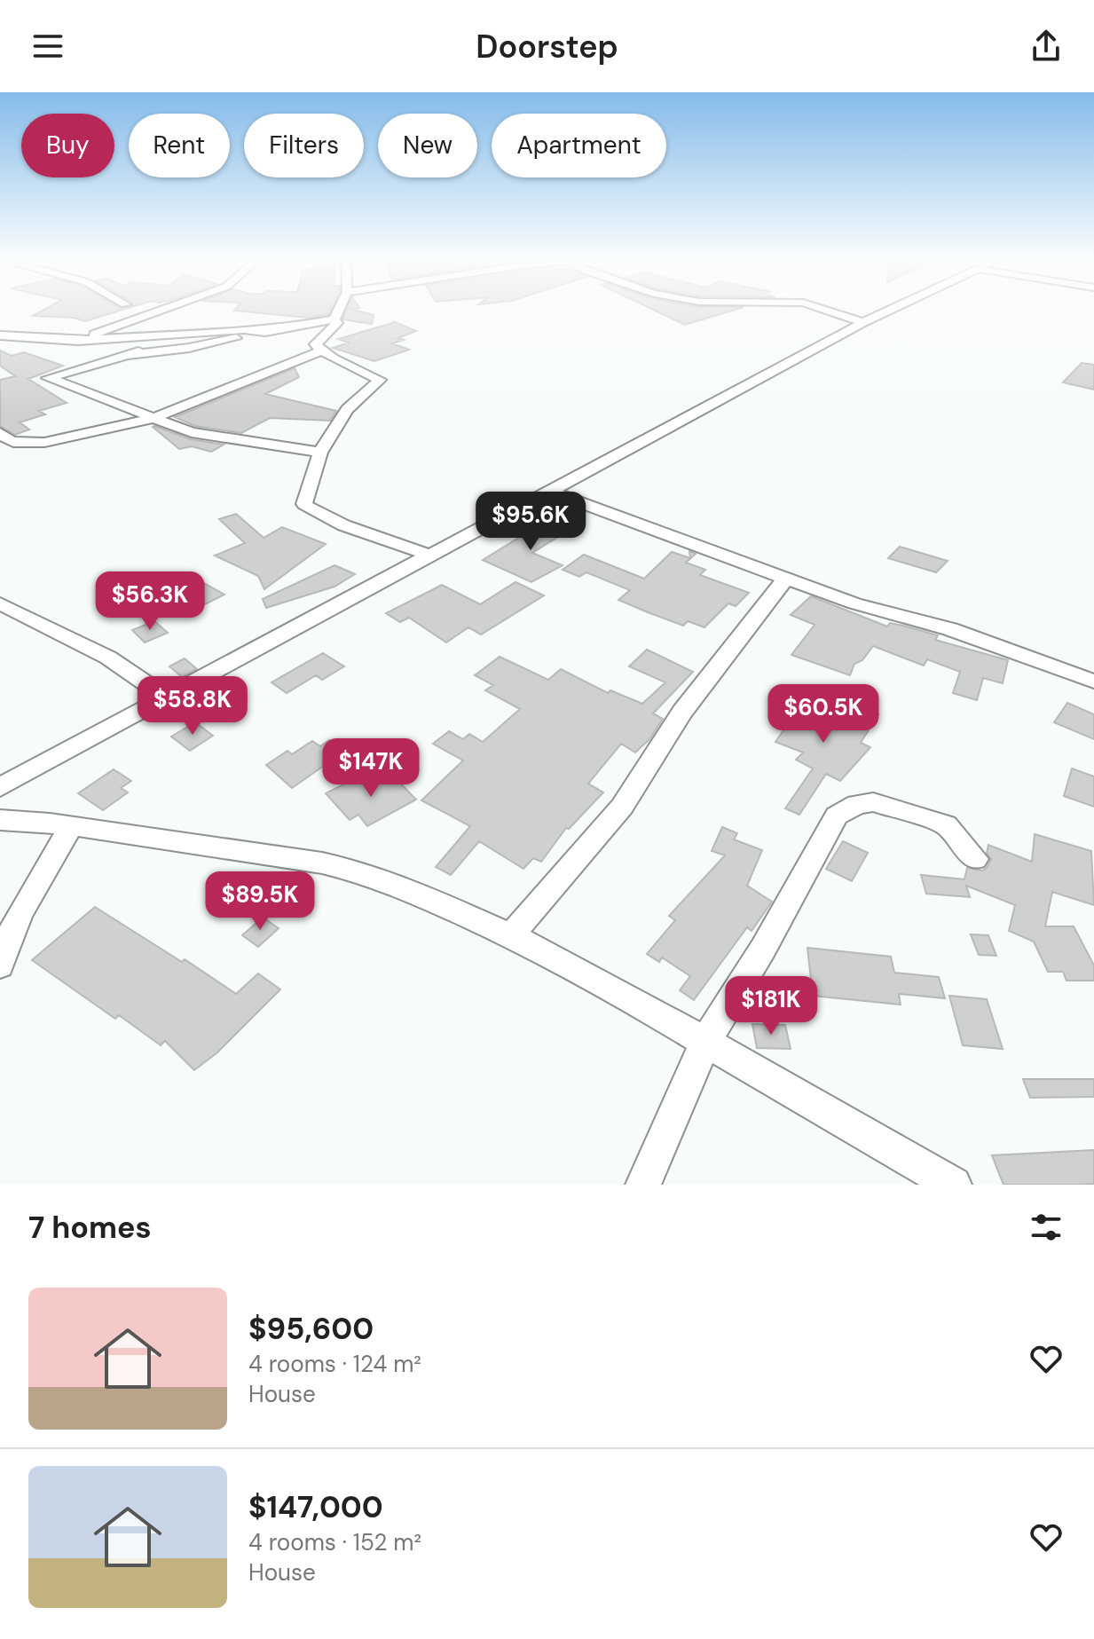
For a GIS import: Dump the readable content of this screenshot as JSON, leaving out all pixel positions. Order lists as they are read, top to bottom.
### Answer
{
  "page": {
    "header": "Doorstep",
    "chip": [
      "Buy",
      "Rent",
      "Filters",
      "New",
      "Apartment"
    ],
    "price": [
      "$95.6K",
      "$56.3K",
      "$58.8K",
      "$60.5K",
      "$147K",
      "$89.5K",
      "$181K"
    ],
    "heading": "7 homes",
    "list": [
      {
        "name": "$95,600",
        "note": "4 rooms · 124 m² · House"
      },
      {
        "name": "$147,000",
        "note": "4 rooms · 152 m² · House"
      }
    ]
  }
}
